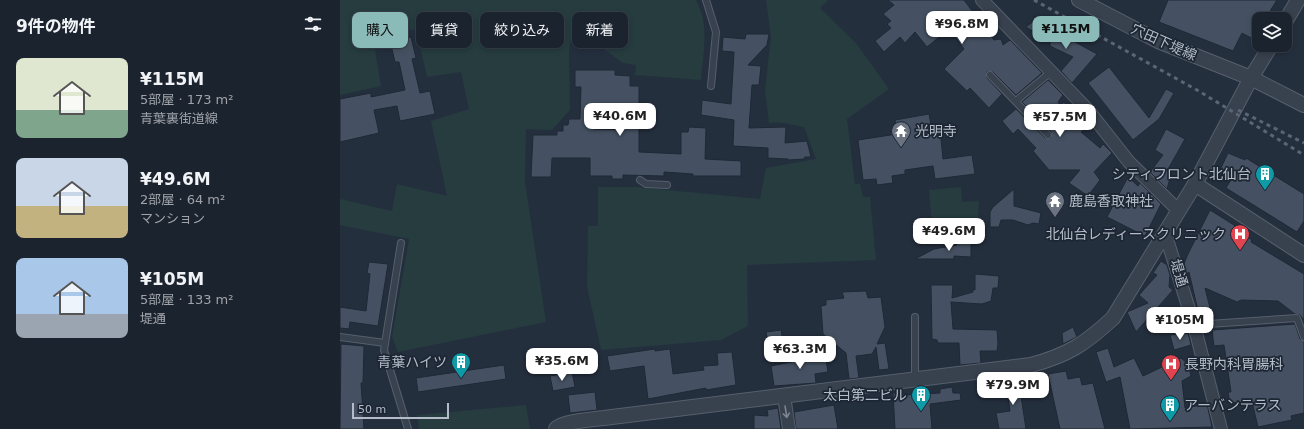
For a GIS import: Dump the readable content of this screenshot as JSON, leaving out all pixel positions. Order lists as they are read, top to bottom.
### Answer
{
  "streets": {
    "street": ["穴田下堤線", "堤通"]
  },
  "places": {
    "temple": ["光明寺", "鹿島香取神社"],
    "building": [
      "シティフロント北仙台",
      "青葉ハイツ",
      "太白第二ビル",
      "アーバンテラス"
    ],
    "hospital": ["北仙台レディースクリニック", "長野内科胃腸科"]
  },
  "scale_bar": "50 m",
  "page": {
    "heading": "9件の物件",
    "price": [
      "¥96.8M",
      "¥115M",
      "¥40.6M",
      "¥57.5M",
      "¥49.6M",
      "¥105M",
      "¥63.3M",
      "¥35.6M",
      "¥79.9M"
    ],
    "chip": [
      "購入",
      "賃貸",
      "絞り込み",
      "新着"
    ],
    "list": [
      {
        "name": "¥115M",
        "note": "5部屋 · 173 m² · 青葉裏街道線"
      },
      {
        "name": "¥49.6M",
        "note": "2部屋 · 64 m² · マンション"
      },
      {
        "name": "¥105M",
        "note": "5部屋 · 133 m² · 堤通"
      }
    ],
    "scale": "50 m"
  }
}
